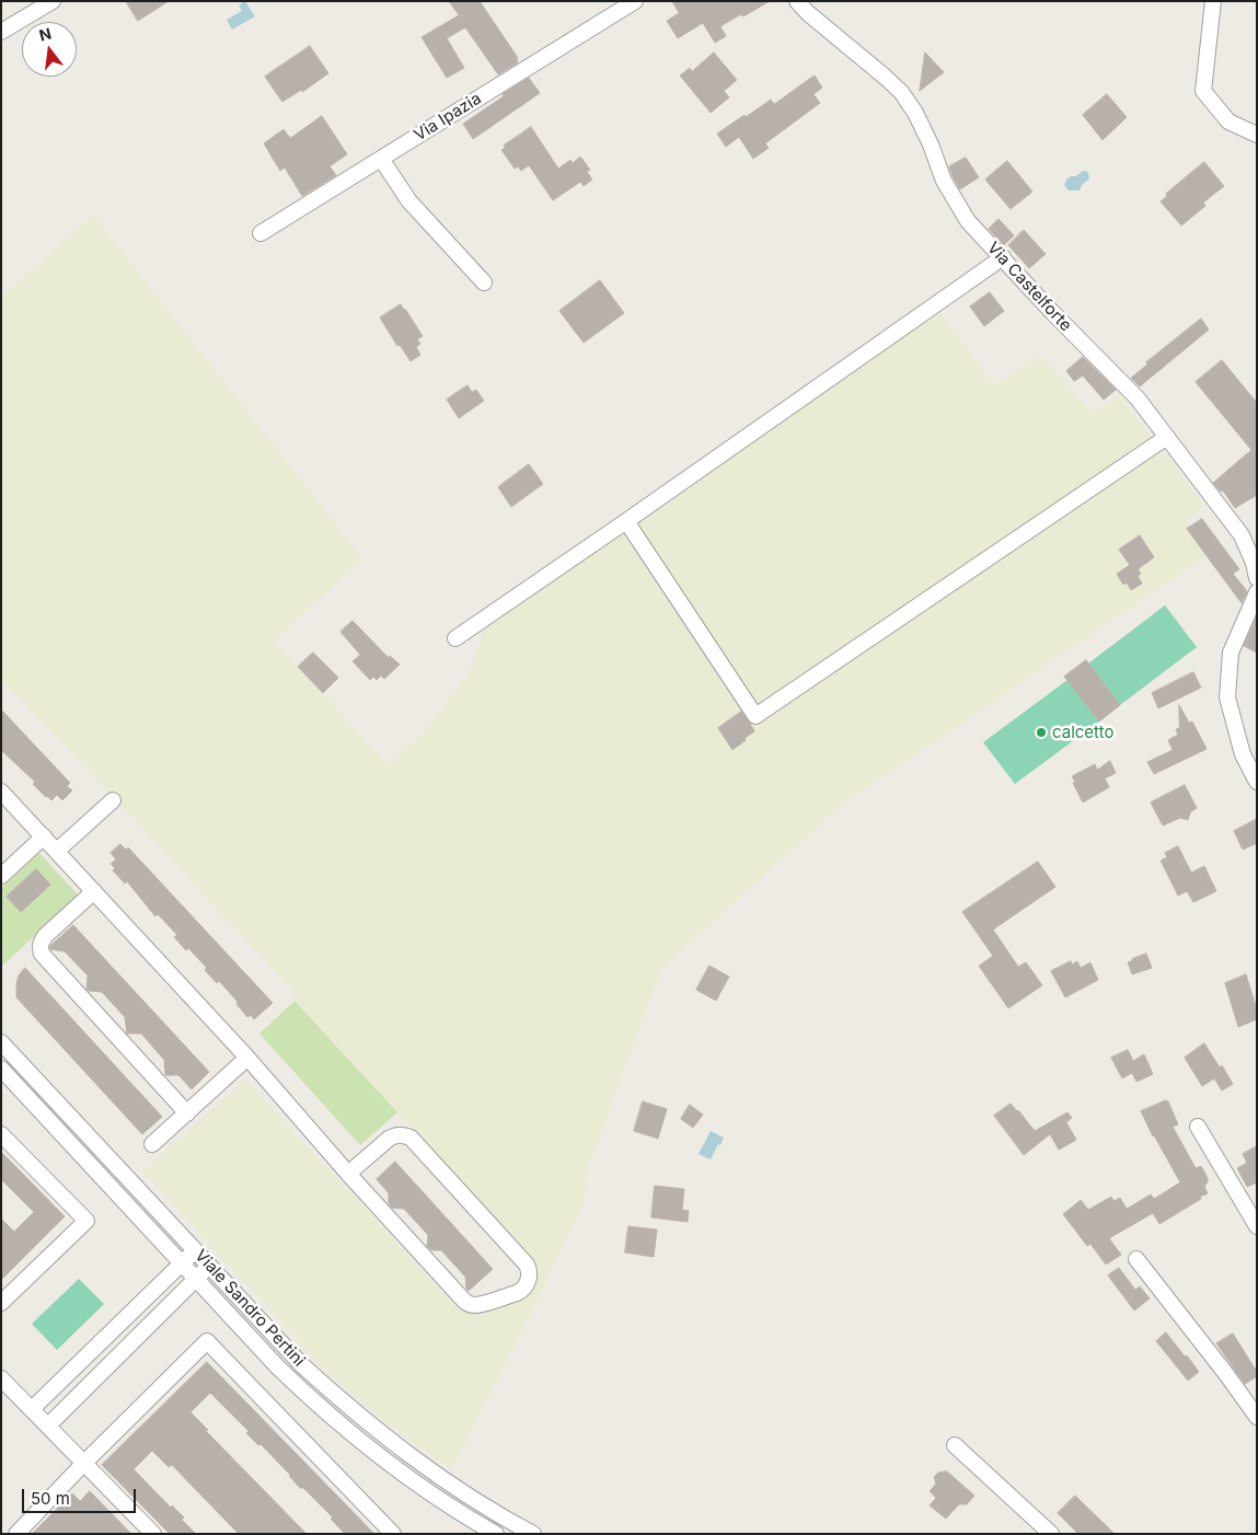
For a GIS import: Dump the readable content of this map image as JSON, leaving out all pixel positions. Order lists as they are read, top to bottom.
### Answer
{
  "streets": {
    "street": ["Via Ipazia", "Via Castelforte", "Viale Sandro Pertini"]
  },
  "places": ["calcetto"],
  "scale_bar": "50 m",
  "north": "top"
}
